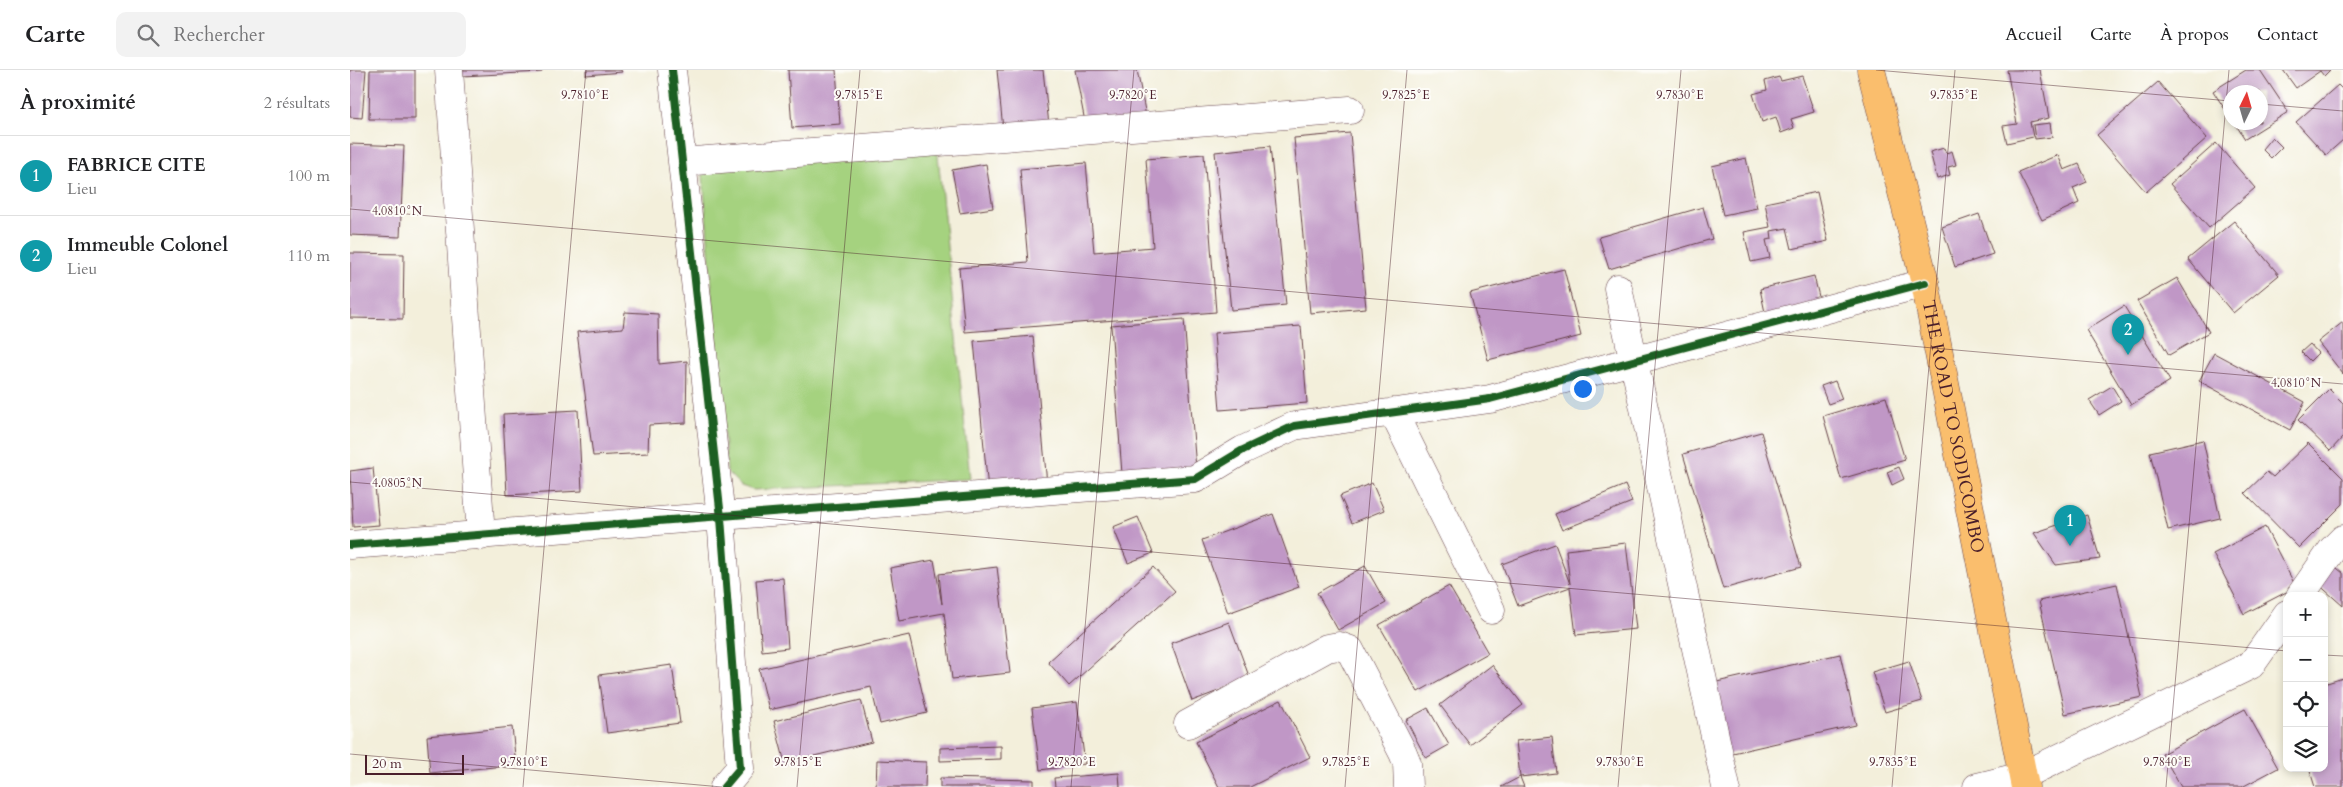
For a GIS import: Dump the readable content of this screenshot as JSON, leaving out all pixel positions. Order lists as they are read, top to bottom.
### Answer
{
  "streets": {
    "main road": ["THE ROAD TO SODICOMBO"]
  },
  "scale_bar": "20 m",
  "north": "top",
  "page": {
    "header": "Carte",
    "search": "Rechercher",
    "nav": [
      "Accueil",
      "Carte",
      "À propos",
      "Contact"
    ],
    "heading": ["À proximité", "2 résultats"],
    "list": [
      {
        "mark": "1",
        "name": "FABRICE CITE",
        "note": "Lieu",
        "value": "100 m"
      },
      {
        "mark": "2",
        "name": "Immeuble Colonel",
        "note": "Lieu",
        "value": "110 m"
      }
    ],
    "pins": ["2", "1"],
    "map_buttons": ["+", "−"],
    "scale": "20 m"
  },
  "coordinates": [
    "9.7810°E",
    "9.7815°E",
    "9.7820°E",
    "9.7825°E",
    "9.7830°E",
    "9.7835°E",
    "4.0810°N",
    "4.0805°N",
    "9.7840°E"
  ]
}
